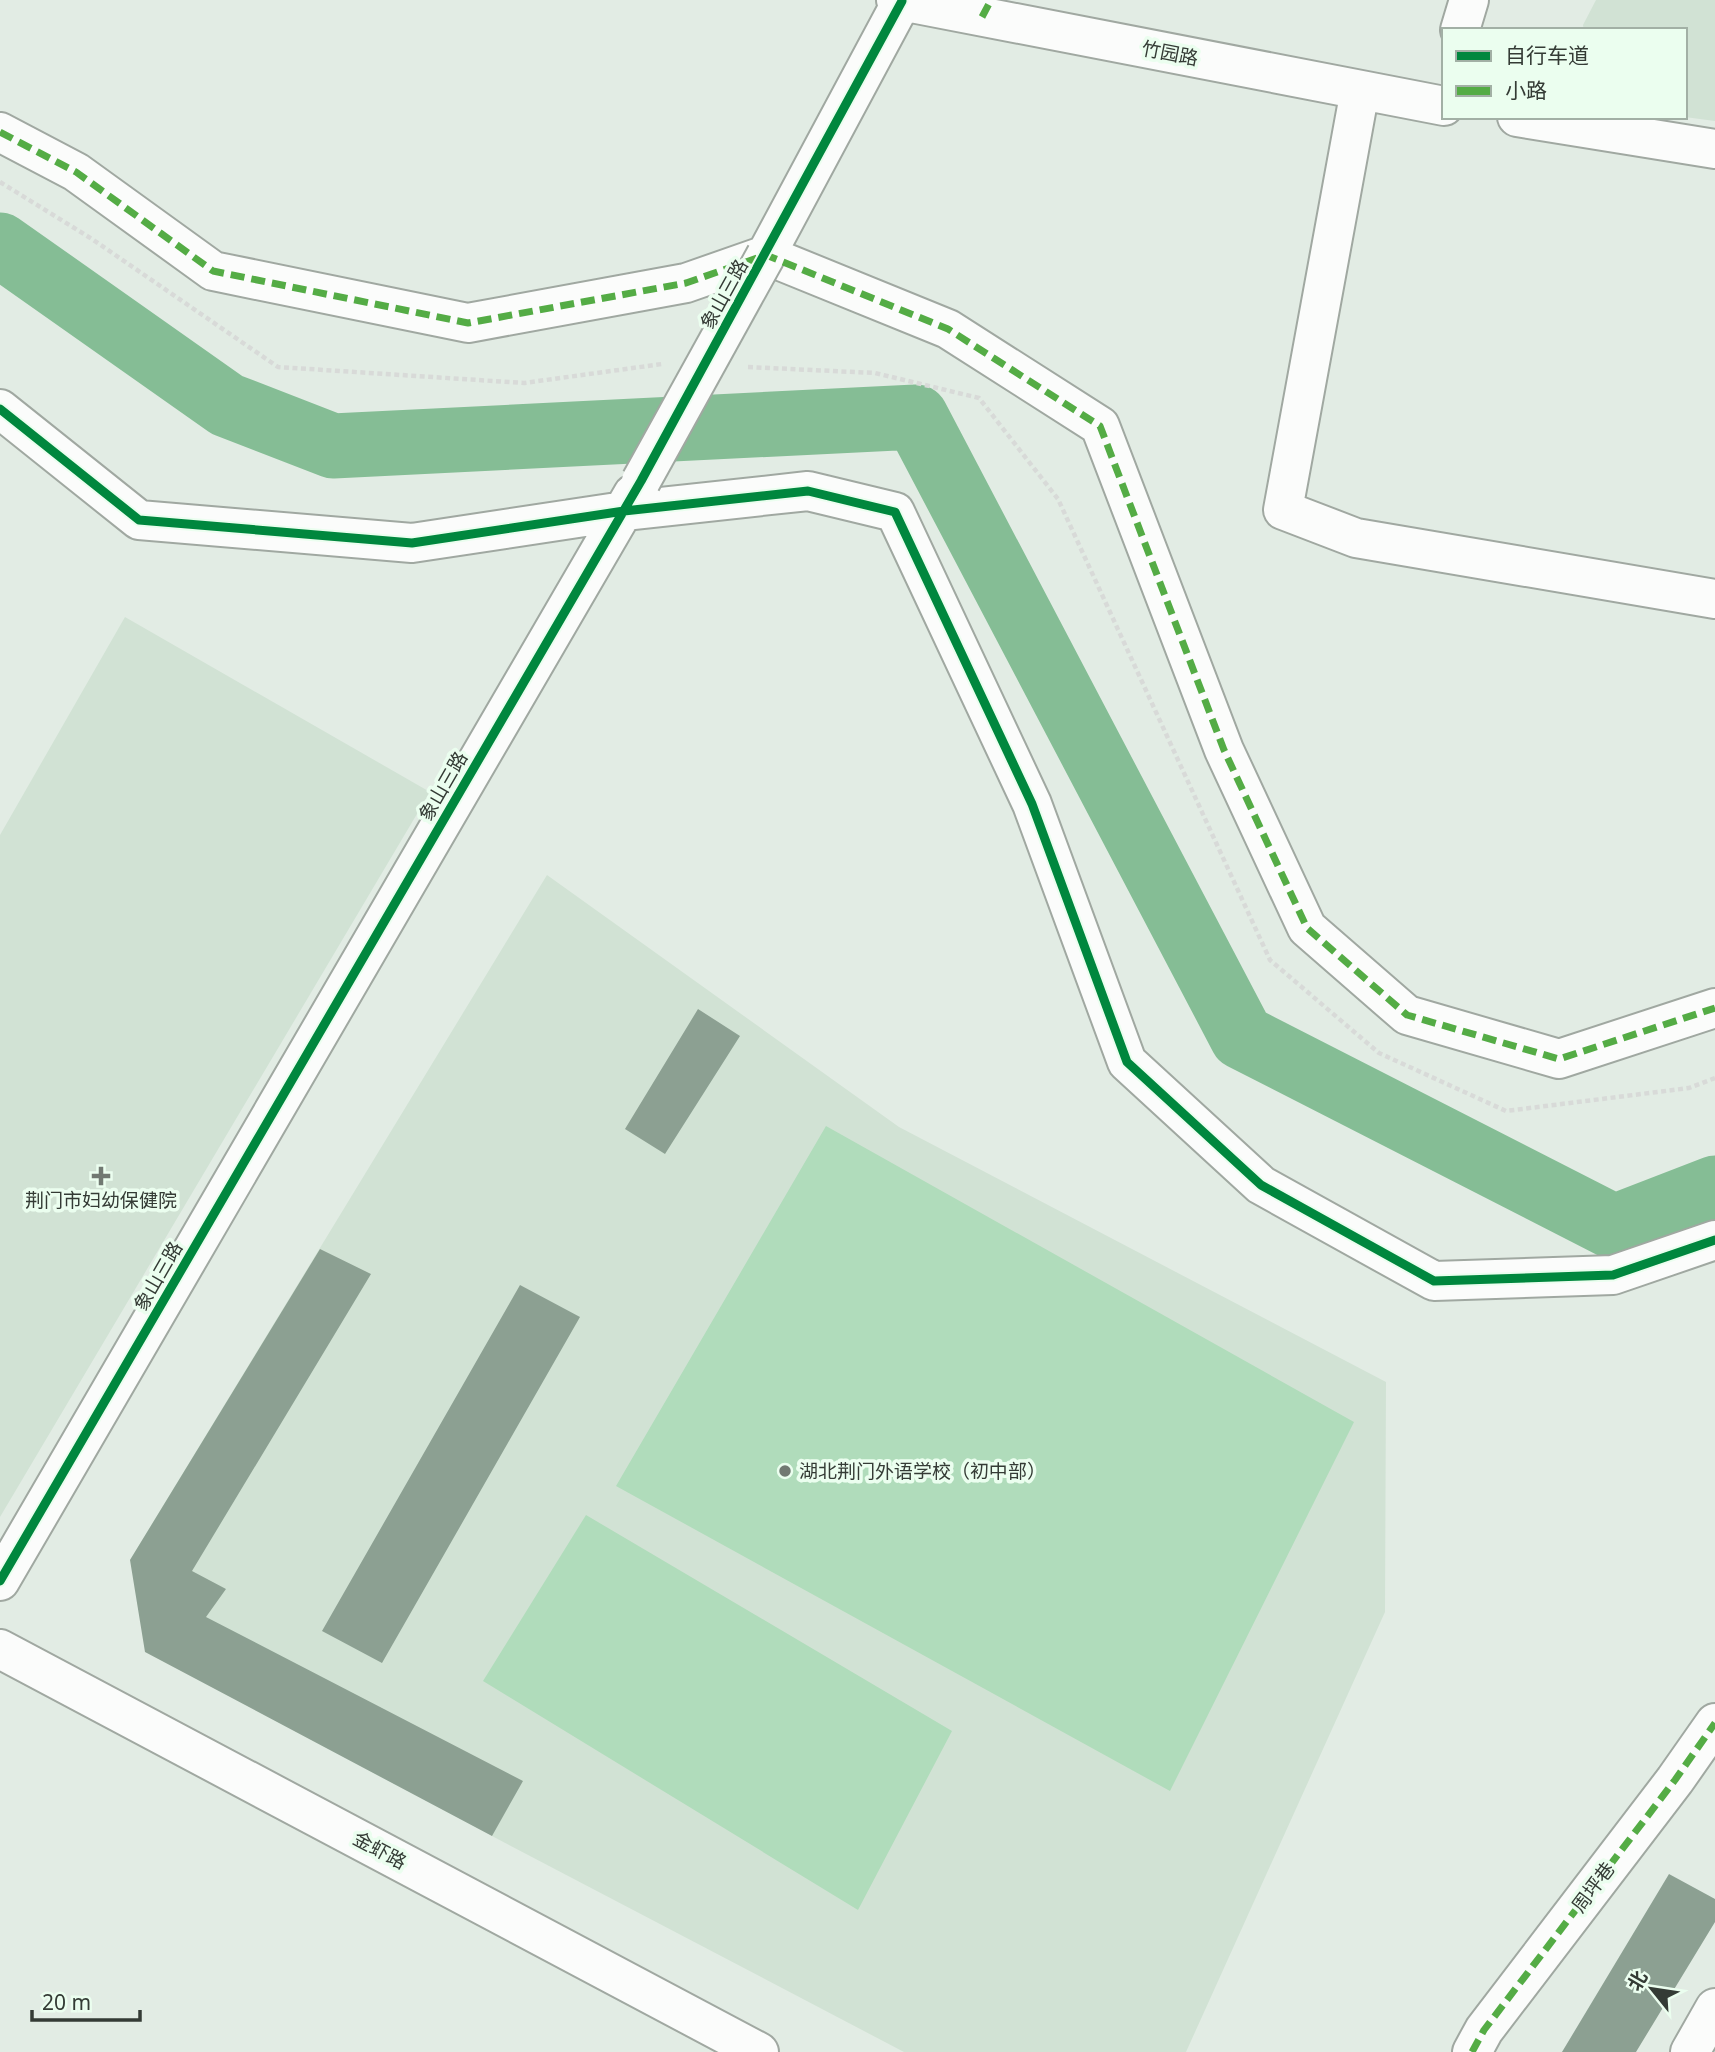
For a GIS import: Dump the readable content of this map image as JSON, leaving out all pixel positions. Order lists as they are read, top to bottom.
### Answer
{
  "streets": {
    "street": [
      "竹园路",
      "象山三路",
      "金虾路",
      "周坪巷"
    ]
  },
  "crossings": [
    ["竹园路", "象山三路"]
  ],
  "places": {
    "health": ["荆门市妇幼保健院"],
    "other": ["湖北荆门外语学校（初中部）"]
  },
  "legend": ["自行车道", "小路"],
  "scale_bar": "20 m",
  "north": "top left"
}
